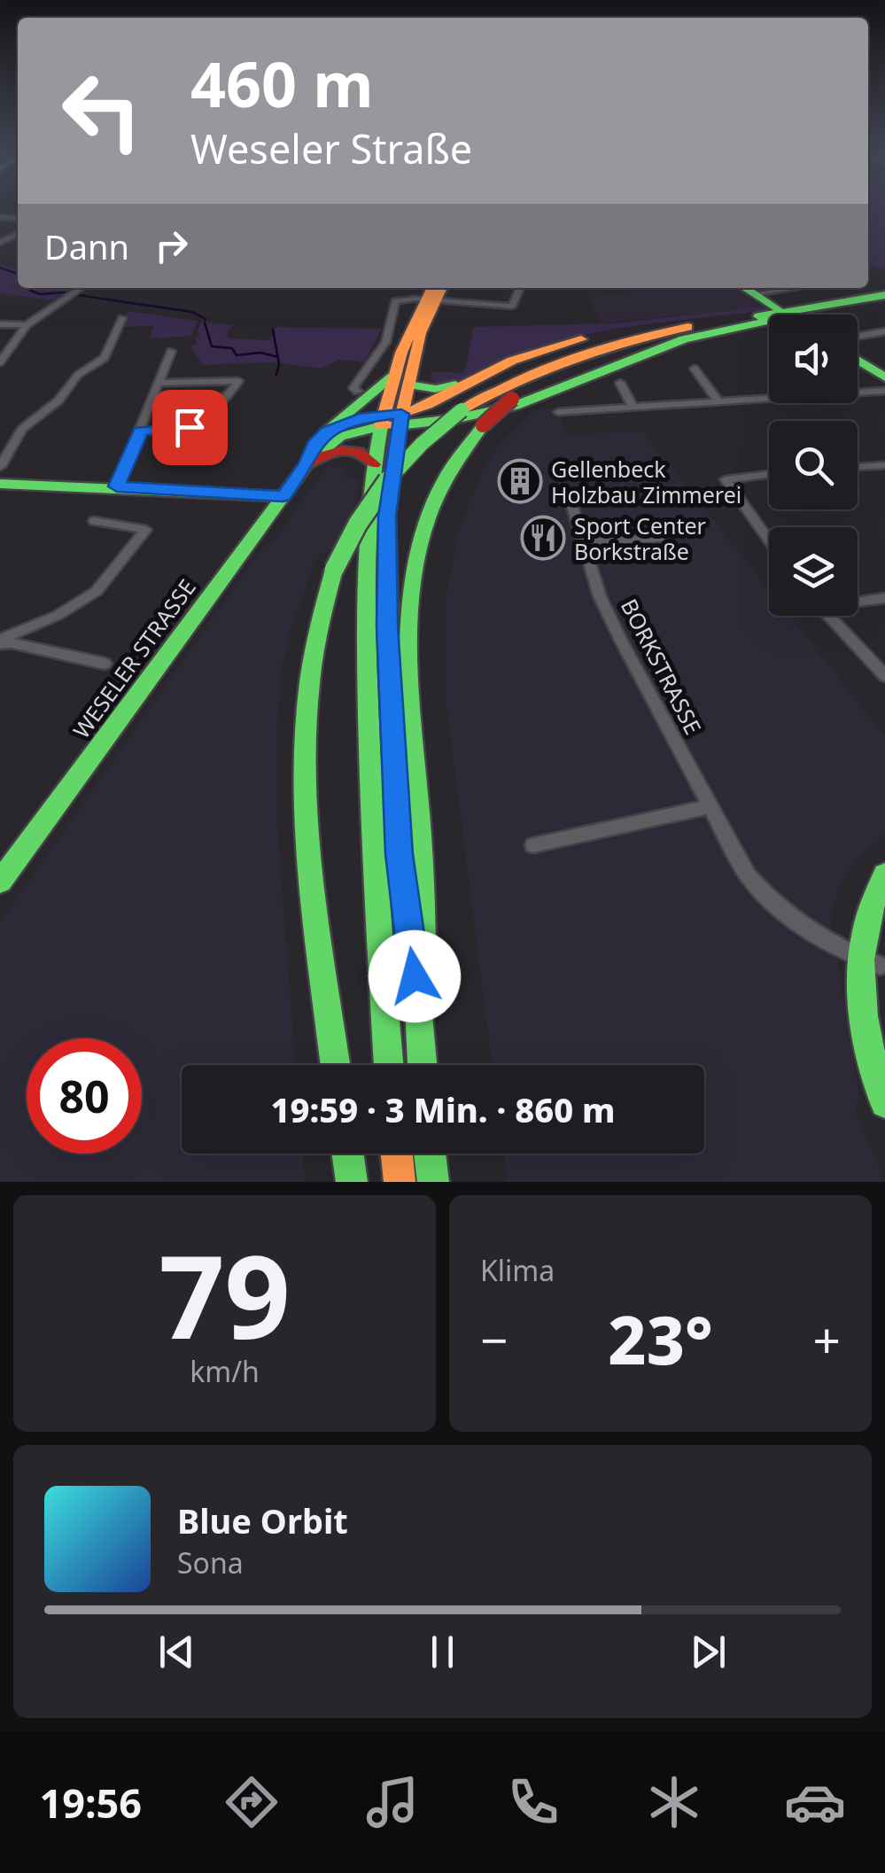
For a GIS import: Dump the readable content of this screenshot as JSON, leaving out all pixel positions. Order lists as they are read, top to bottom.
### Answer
{
  "streets": {
    "main road": ["WESELER STRASSE"],
    "street": ["BORKSTRASSE"]
  },
  "places": {
    "building": ["Gellenbeck Holzbau Zimmerei"],
    "restaurant": ["Sport Center Borkstraße"]
  },
  "page": {
    "turn": ["460 m", "Weseler Straße"],
    "then": "Dann",
    "limit": "80",
    "trip": "19:59 · 3 Min. · 860 m",
    "tile": [
      ["79", "km/h"],
      "Klima"
    ],
    "heat": ["−", "23°", "+"],
    "song": ["Blue Orbit", "Sona"],
    "tabs": "19:56"
  }
}
